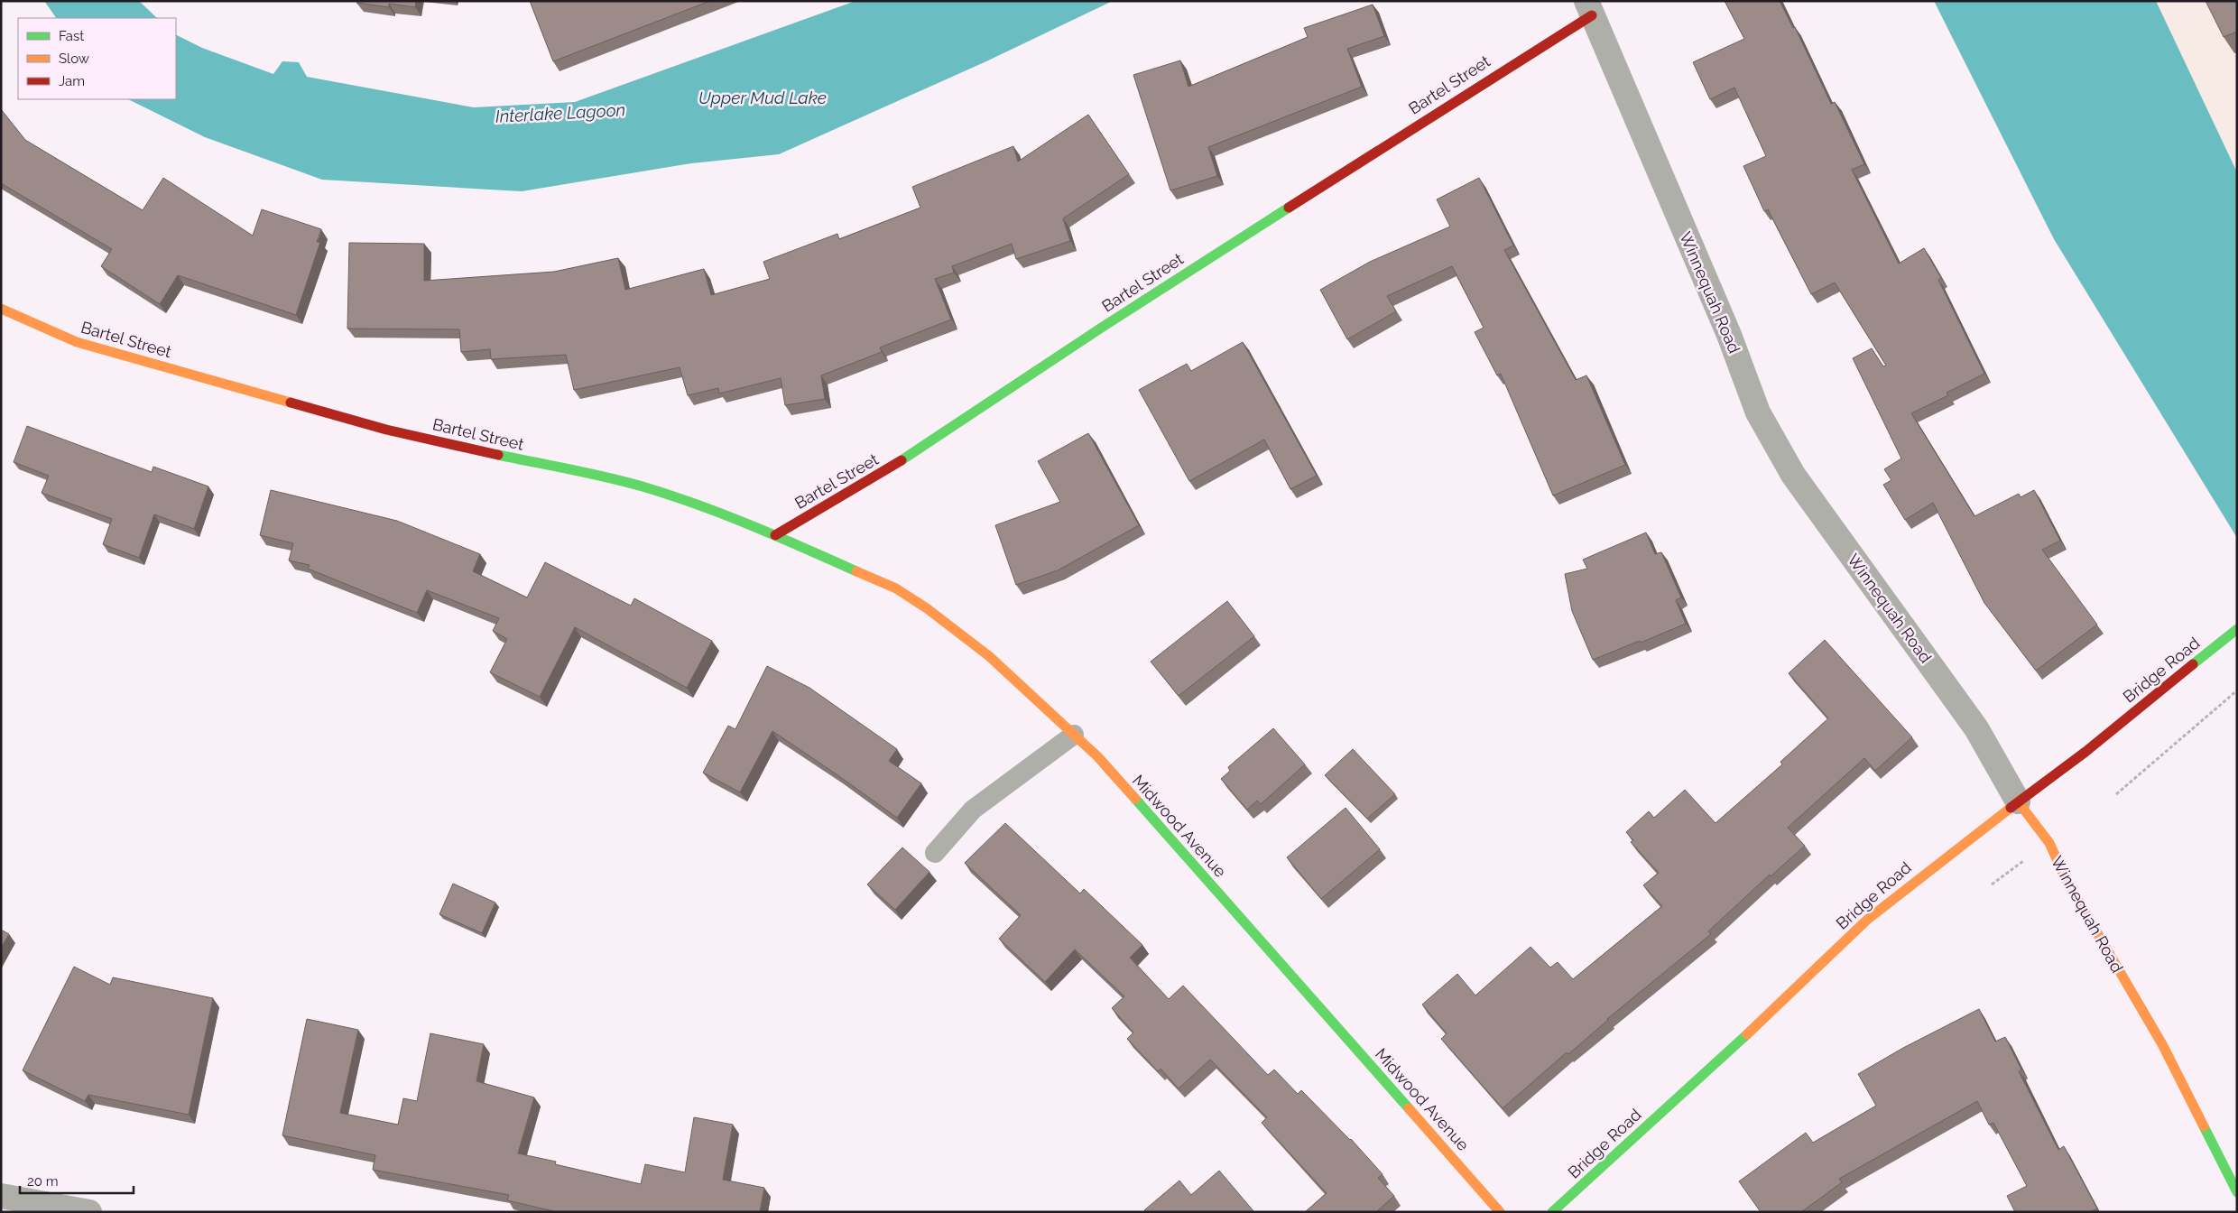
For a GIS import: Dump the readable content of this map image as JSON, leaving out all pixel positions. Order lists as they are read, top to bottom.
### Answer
{
  "streets": {
    "street": [
      "Bartel Street",
      "Winnequah Road",
      "Bridge Road",
      "Midwood Avenue"
    ]
  },
  "crossings": [
    ["Bartel Street", "Winnequah Road"],
    ["Bartel Street", "Midwood Avenue"],
    ["Winnequah Road", "Bridge Road"]
  ],
  "water": ["Upper Mud Lake", "Interlake Lagoon"],
  "legend": ["Fast", "Slow", "Jam"],
  "scale_bar": "20 m"
}
